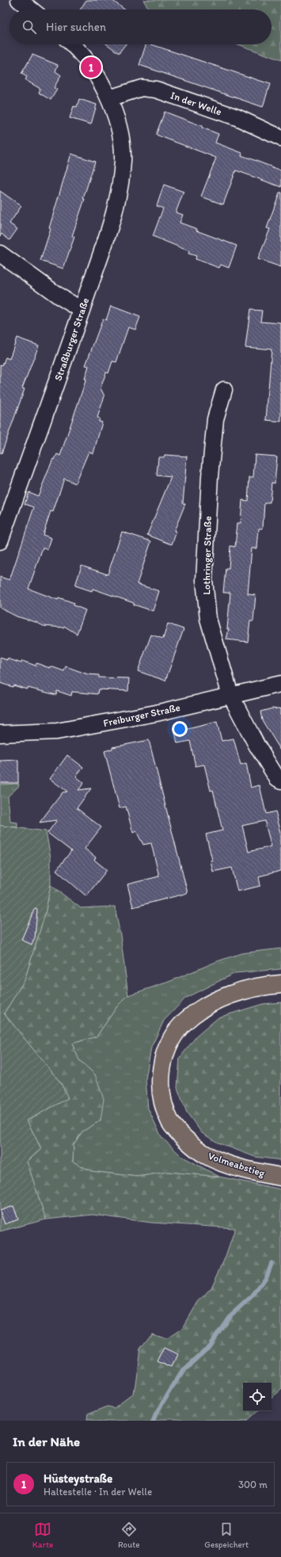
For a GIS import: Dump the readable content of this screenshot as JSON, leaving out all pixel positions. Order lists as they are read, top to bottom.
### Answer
{
  "streets": {
    "main road": ["Volmeabstieg"],
    "street": [
      "In der Welle",
      "Straßburger Straße",
      "Lothringer Straße",
      "Freiburger Straße"
    ]
  },
  "crossings": [
    ["In der Welle", "Straßburger Straße"],
    ["Lothringer Straße", "Freiburger Straße"]
  ],
  "page": {
    "search": "Hier suchen",
    "pins": "1",
    "heading": "In der Nähe",
    "list": [
      {
        "mark": "1",
        "name": "Hüsteystraße",
        "note": "Haltestelle · In der Welle",
        "value": "300 m"
      }
    ],
    "nav": ["Karte", "Route", "Gespeichert"]
  }
}
